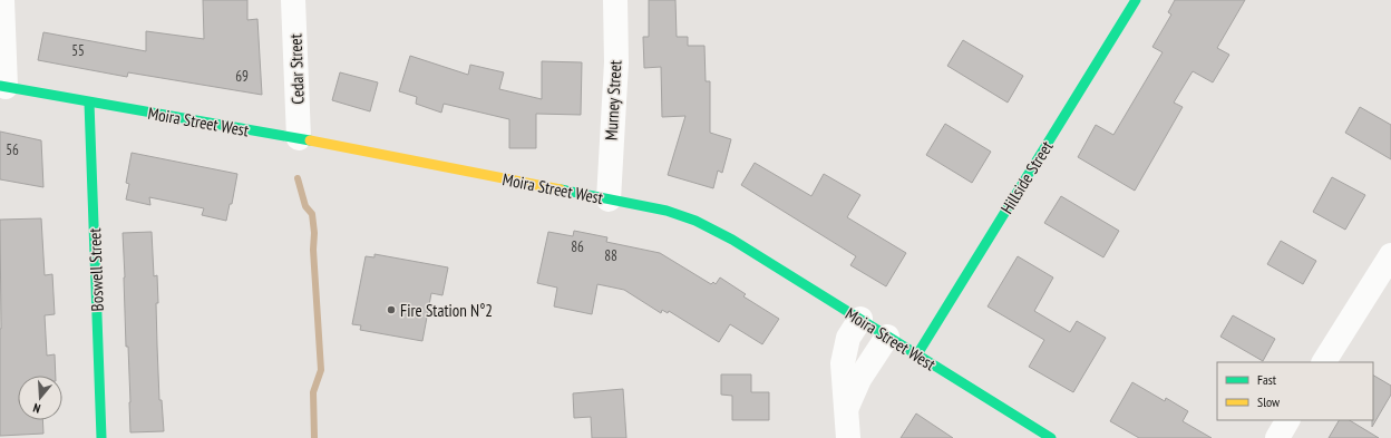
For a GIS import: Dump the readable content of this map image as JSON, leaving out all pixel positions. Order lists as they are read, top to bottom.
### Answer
{
  "streets": {
    "main road": ["Moira Street West", "Hillside Street", "Boswell Street"],
    "street": ["Cedar Street", "Murney Street"]
  },
  "crossings": [
    ["Cedar Street", "Moira Street West"],
    ["Murney Street", "Moira Street West"],
    ["Moira Street West", "Hillside Street"],
    ["Moira Street West", "Boswell Street"]
  ],
  "places": ["Fire Station N°2"],
  "house_numbers": [
    "55",
    "69",
    "56",
    "86",
    "88"
  ],
  "legend": ["Fast", "Slow"],
  "north": "bottom"
}
